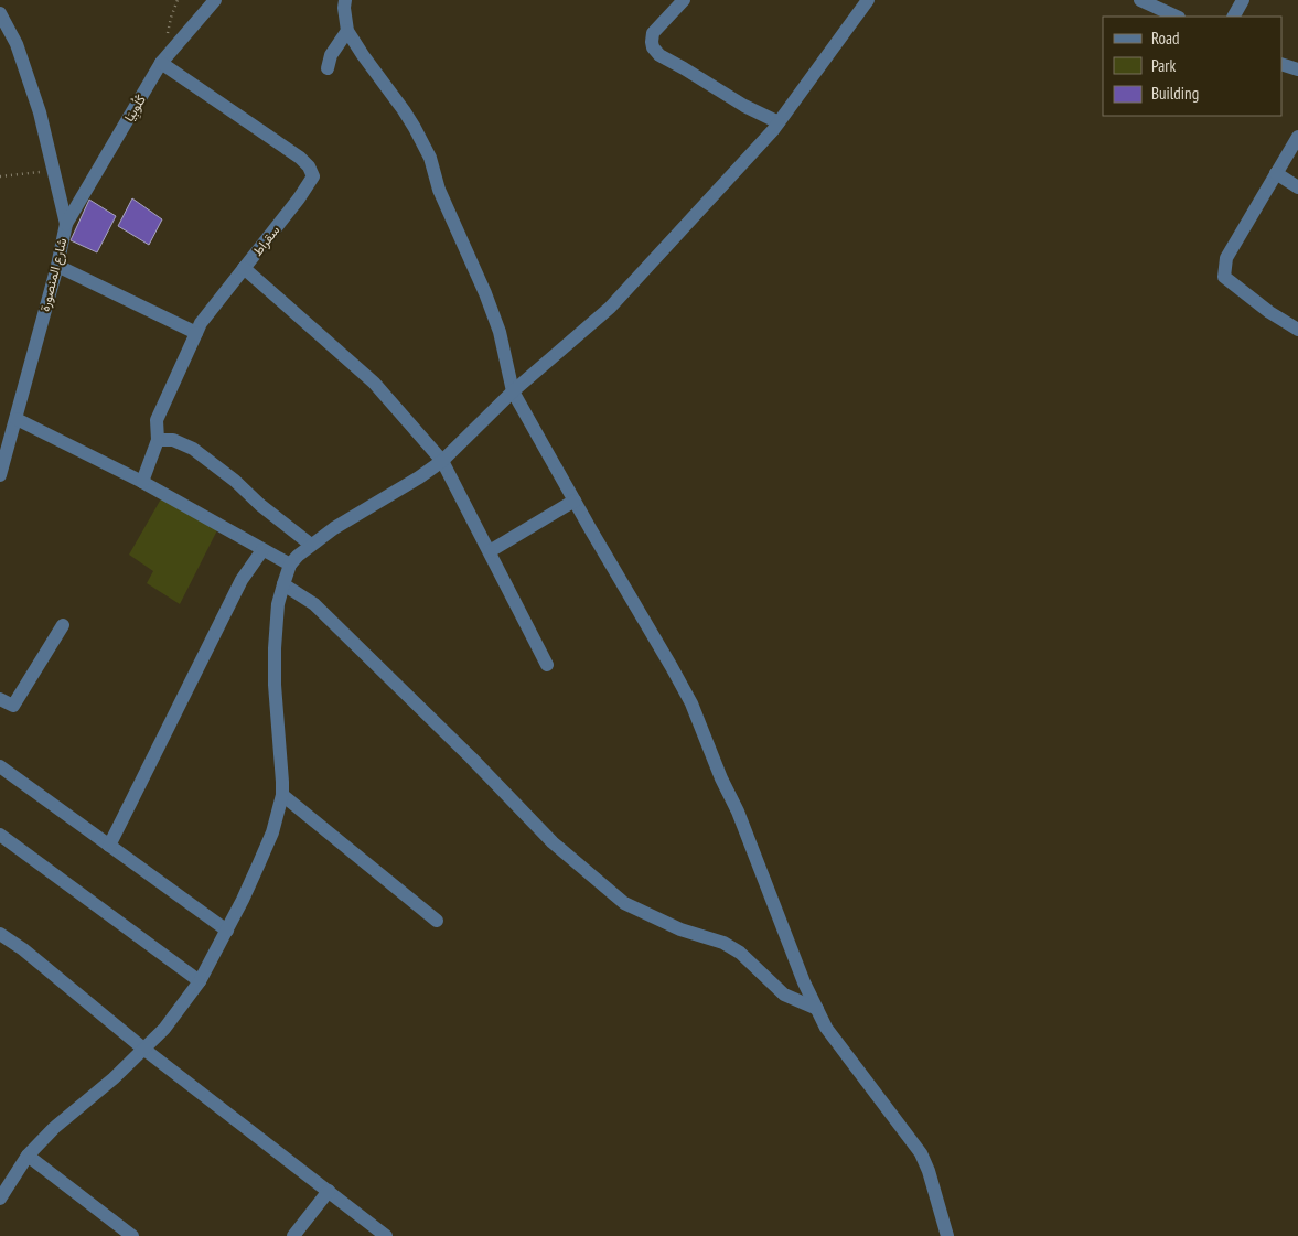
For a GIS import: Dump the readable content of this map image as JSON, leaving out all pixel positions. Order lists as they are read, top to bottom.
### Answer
{
  "streets": {
    "street": ["كْلُوبِيَا", "سقراط", "شارع المنصورة"]
  },
  "crossings": [
    ["كْلُوبِيَا", "سقراط"],
    ["كْلُوبِيَا", "شارع المنصورة"]
  ],
  "legend": ["Road", "Park", "Building"]
}
